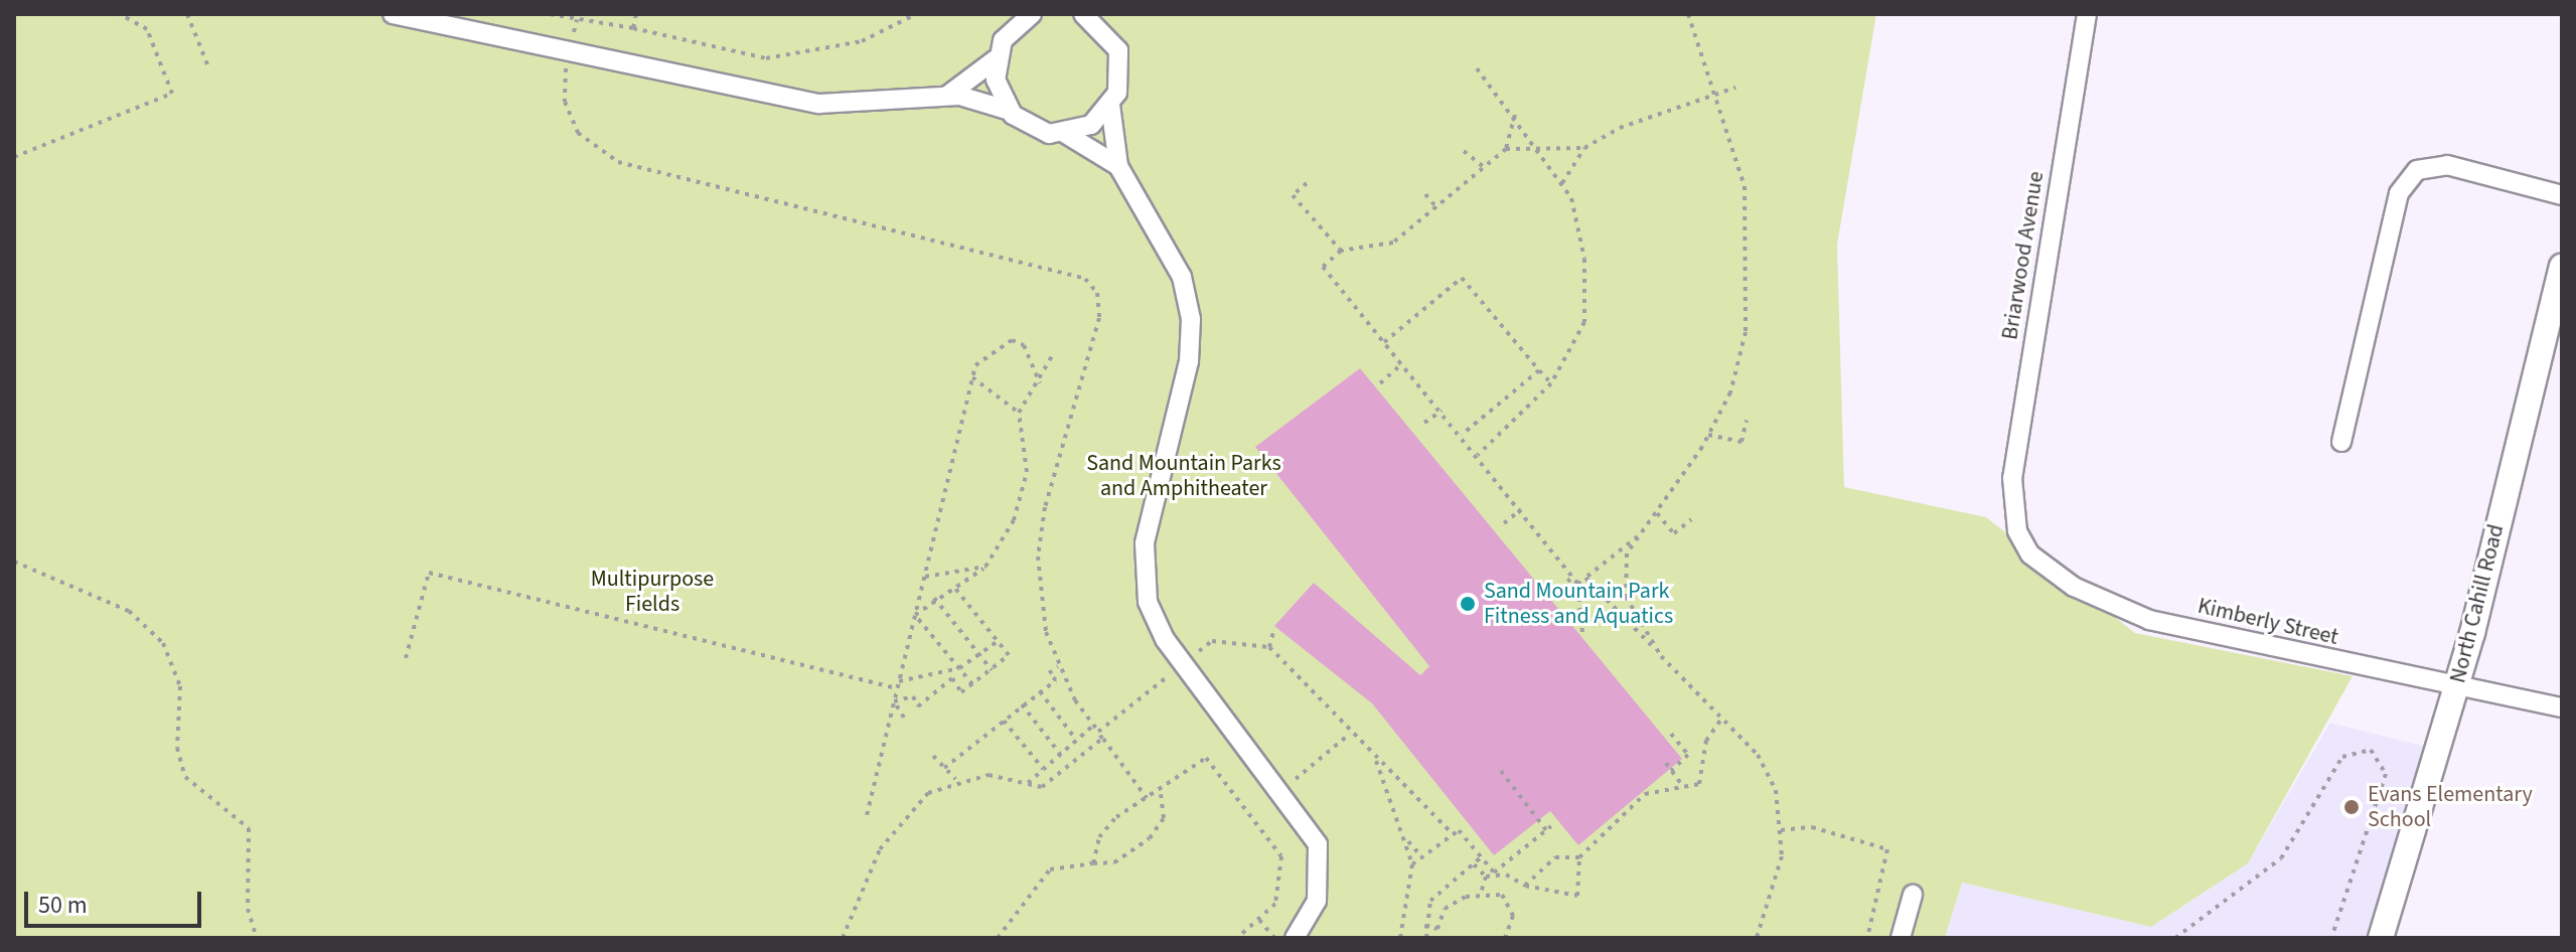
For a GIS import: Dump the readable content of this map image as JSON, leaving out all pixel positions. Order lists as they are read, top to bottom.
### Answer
{
  "streets": {
    "street": ["Briarwood Avenue", "North Cahill Road", "Kimberly Street"]
  },
  "crossings": [
    ["Briarwood Avenue", "Kimberly Street"],
    ["North Cahill Road", "Kimberly Street"]
  ],
  "parks": ["Sand Mountain Parks and Amphitheater", "Multipurpose Fields"],
  "places": ["Sand Mountain Park Fitness and Aquatics", "Evans Elementary School"],
  "scale_bar": "50 m"
}
